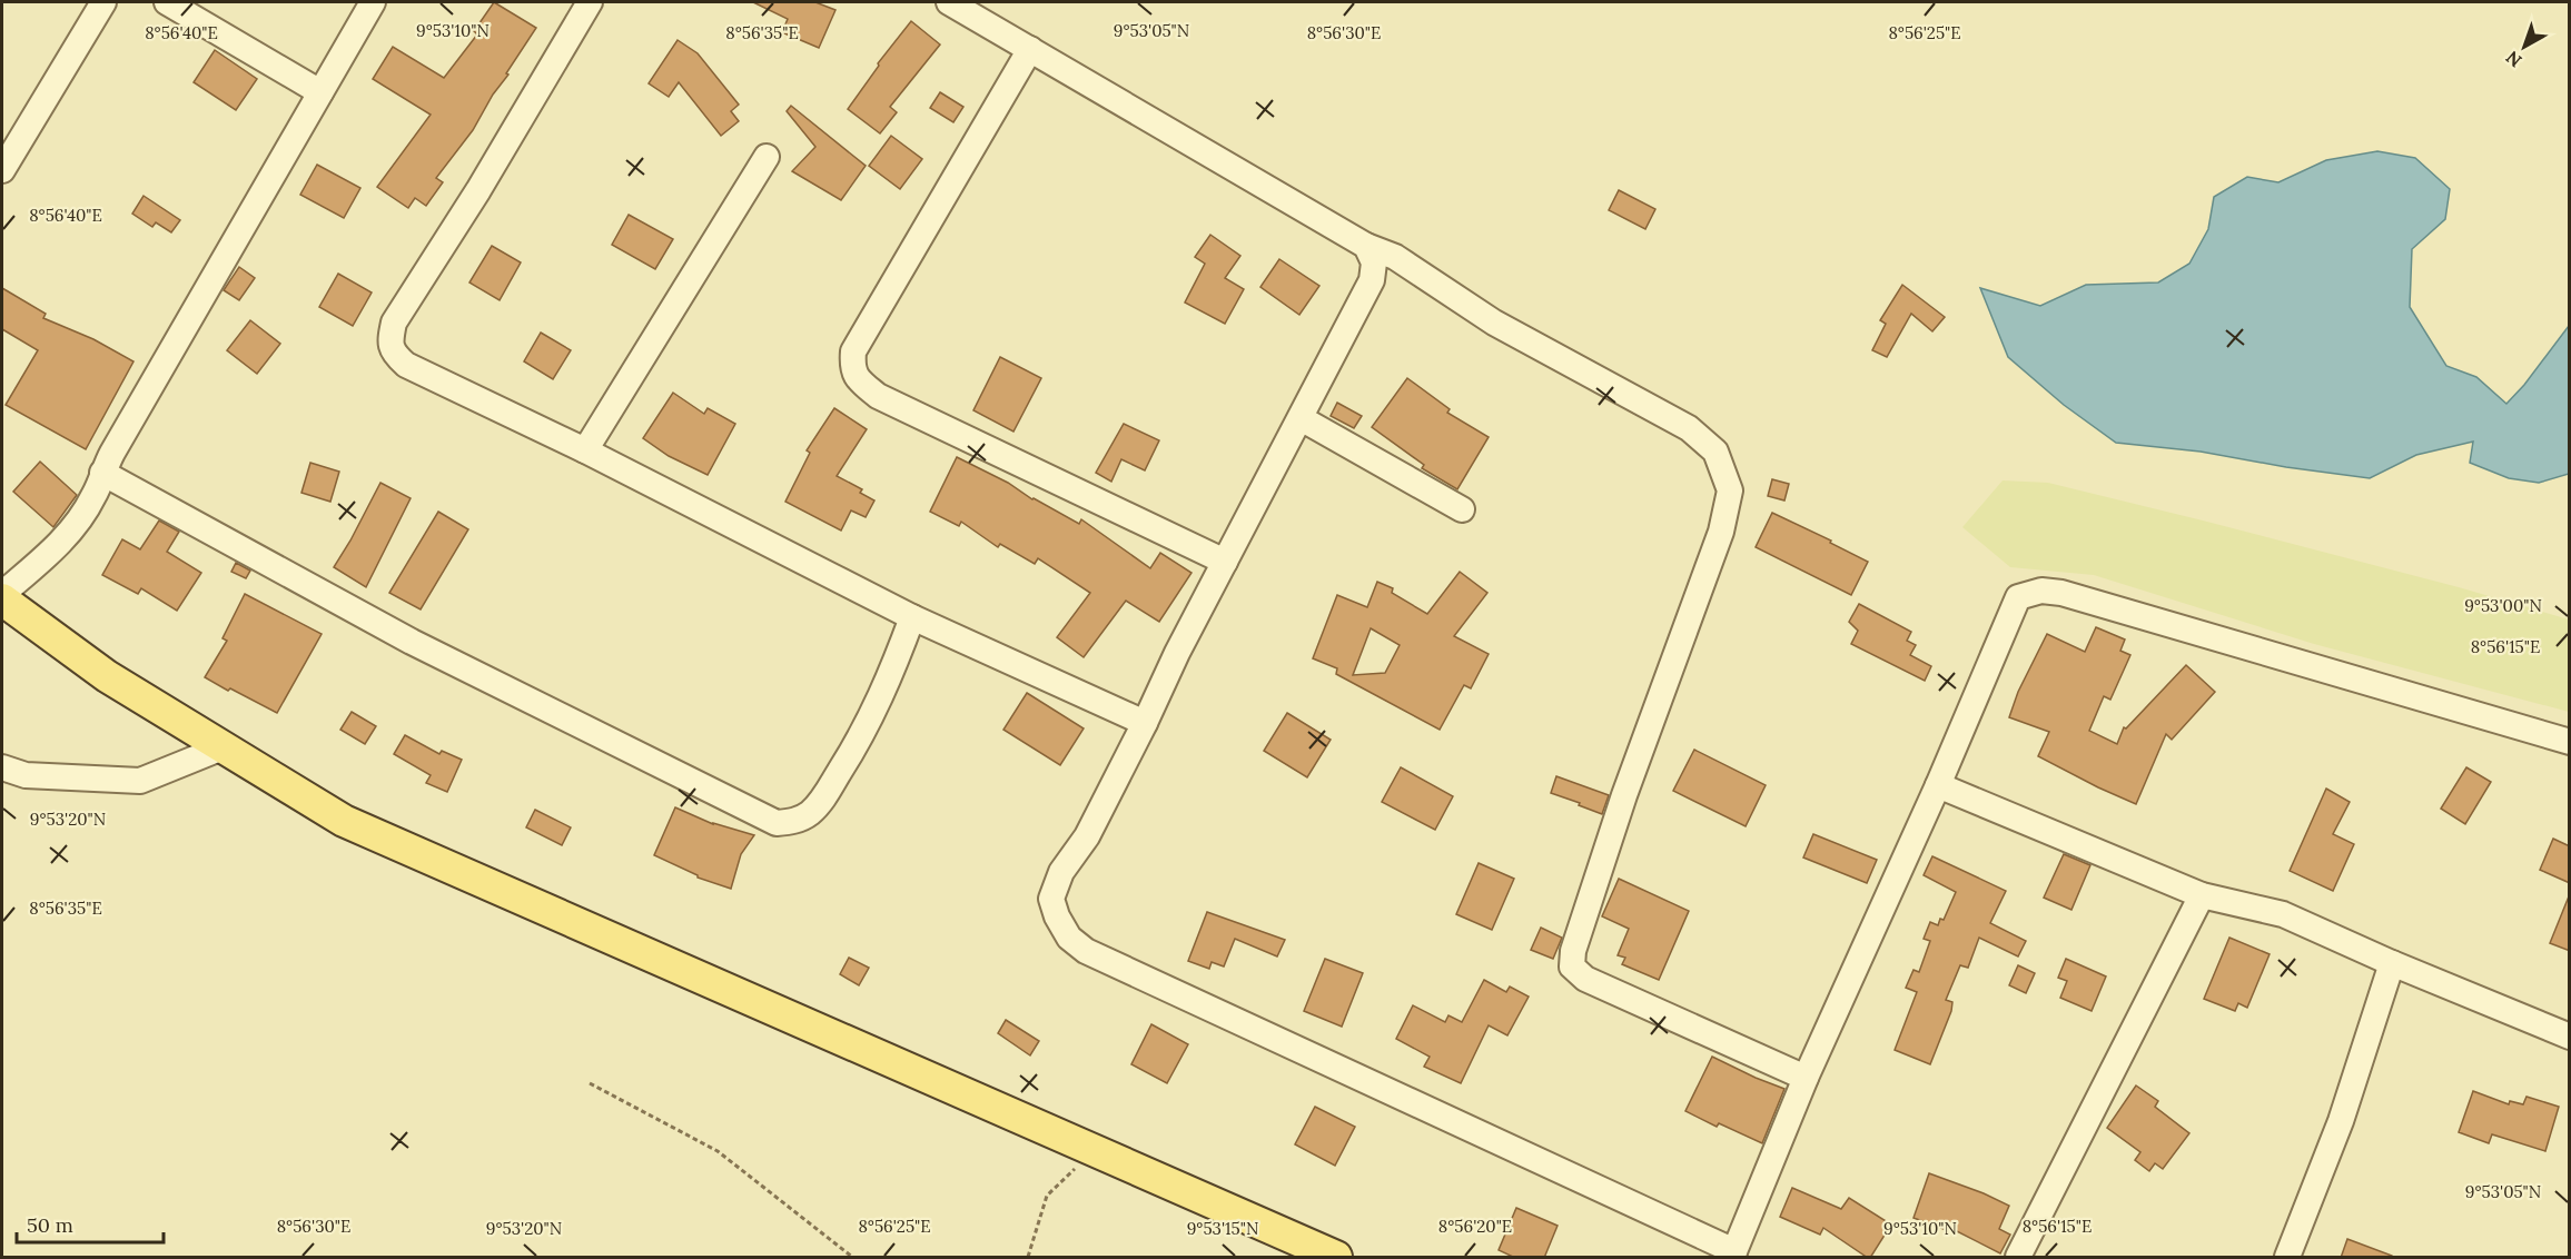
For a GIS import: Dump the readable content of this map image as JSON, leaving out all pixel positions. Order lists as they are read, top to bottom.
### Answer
{
  "scale_bar": "50 m",
  "north": "bottom left",
  "coordinates": [
    "9°53'10\"N",
    "9°53'05\"N",
    "8°56'40\"E",
    "8°56'35\"E",
    "8°56'30\"E",
    "8°56'25\"E",
    "9°53'00\"N",
    "8°56'15\"E",
    "9°53'20\"N",
    "8°56'20\"E",
    "9°53'15\"N"
  ]
}
